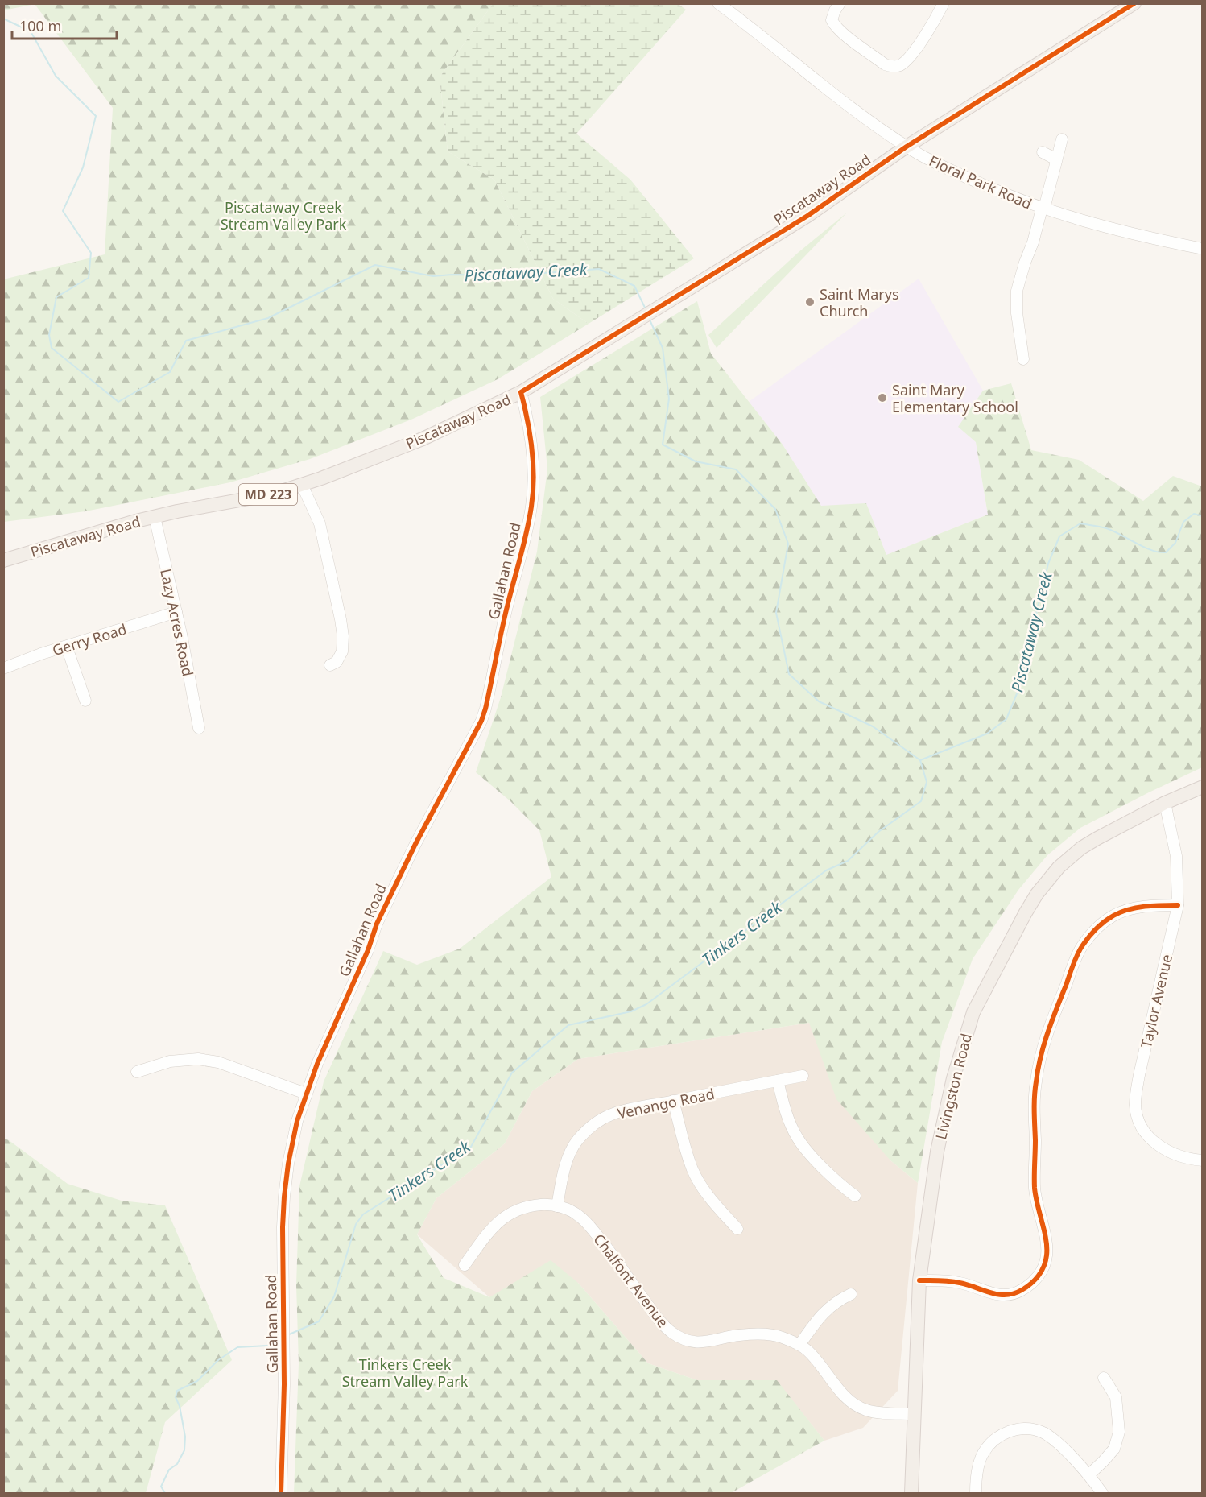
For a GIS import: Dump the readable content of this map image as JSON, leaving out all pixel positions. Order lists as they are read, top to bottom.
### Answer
{
  "streets": {
    "main road": ["Piscataway Road", "MD 223", "Livingston Road"],
    "street": [
      "Floral Park Road",
      "Gallahan Road",
      "Lazy Acres Road",
      "Gerry Road",
      "Taylor Avenue",
      "Venango Road",
      "Chalfont Avenue"
    ]
  },
  "crossings": [
    ["Floral Park Road", "Piscataway Road"],
    ["Piscataway Road", "Gallahan Road"],
    ["Piscataway Road", "Lazy Acres Road"],
    ["Lazy Acres Road", "Gerry Road"],
    ["Taylor Avenue", "Livingston Road"],
    ["Livingston Road", "Chalfont Avenue"],
    ["Venango Road", "Chalfont Avenue"]
  ],
  "water": ["Piscataway Creek", "Tinkers Creek"],
  "parks": ["Piscataway Creek Stream Valley Park", "Tinkers Creek Stream Valley Park"],
  "places": ["Saint Marys Church", "Saint Mary Elementary School"],
  "scale_bar": "100 m"
}
